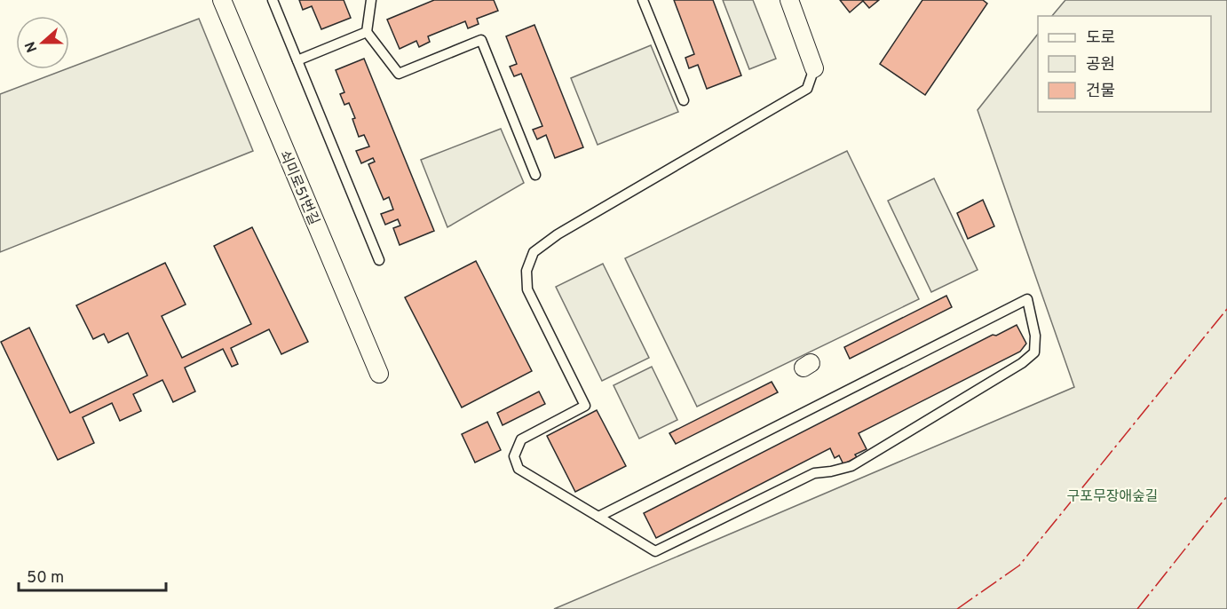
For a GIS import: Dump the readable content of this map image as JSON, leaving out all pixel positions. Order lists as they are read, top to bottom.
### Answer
{
  "streets": {
    "street": ["쇠미로51번길"]
  },
  "parks": ["구포무장애숲길"],
  "legend": ["도로", "공원", "건물"],
  "scale_bar": "50 m",
  "north": "left"
}
